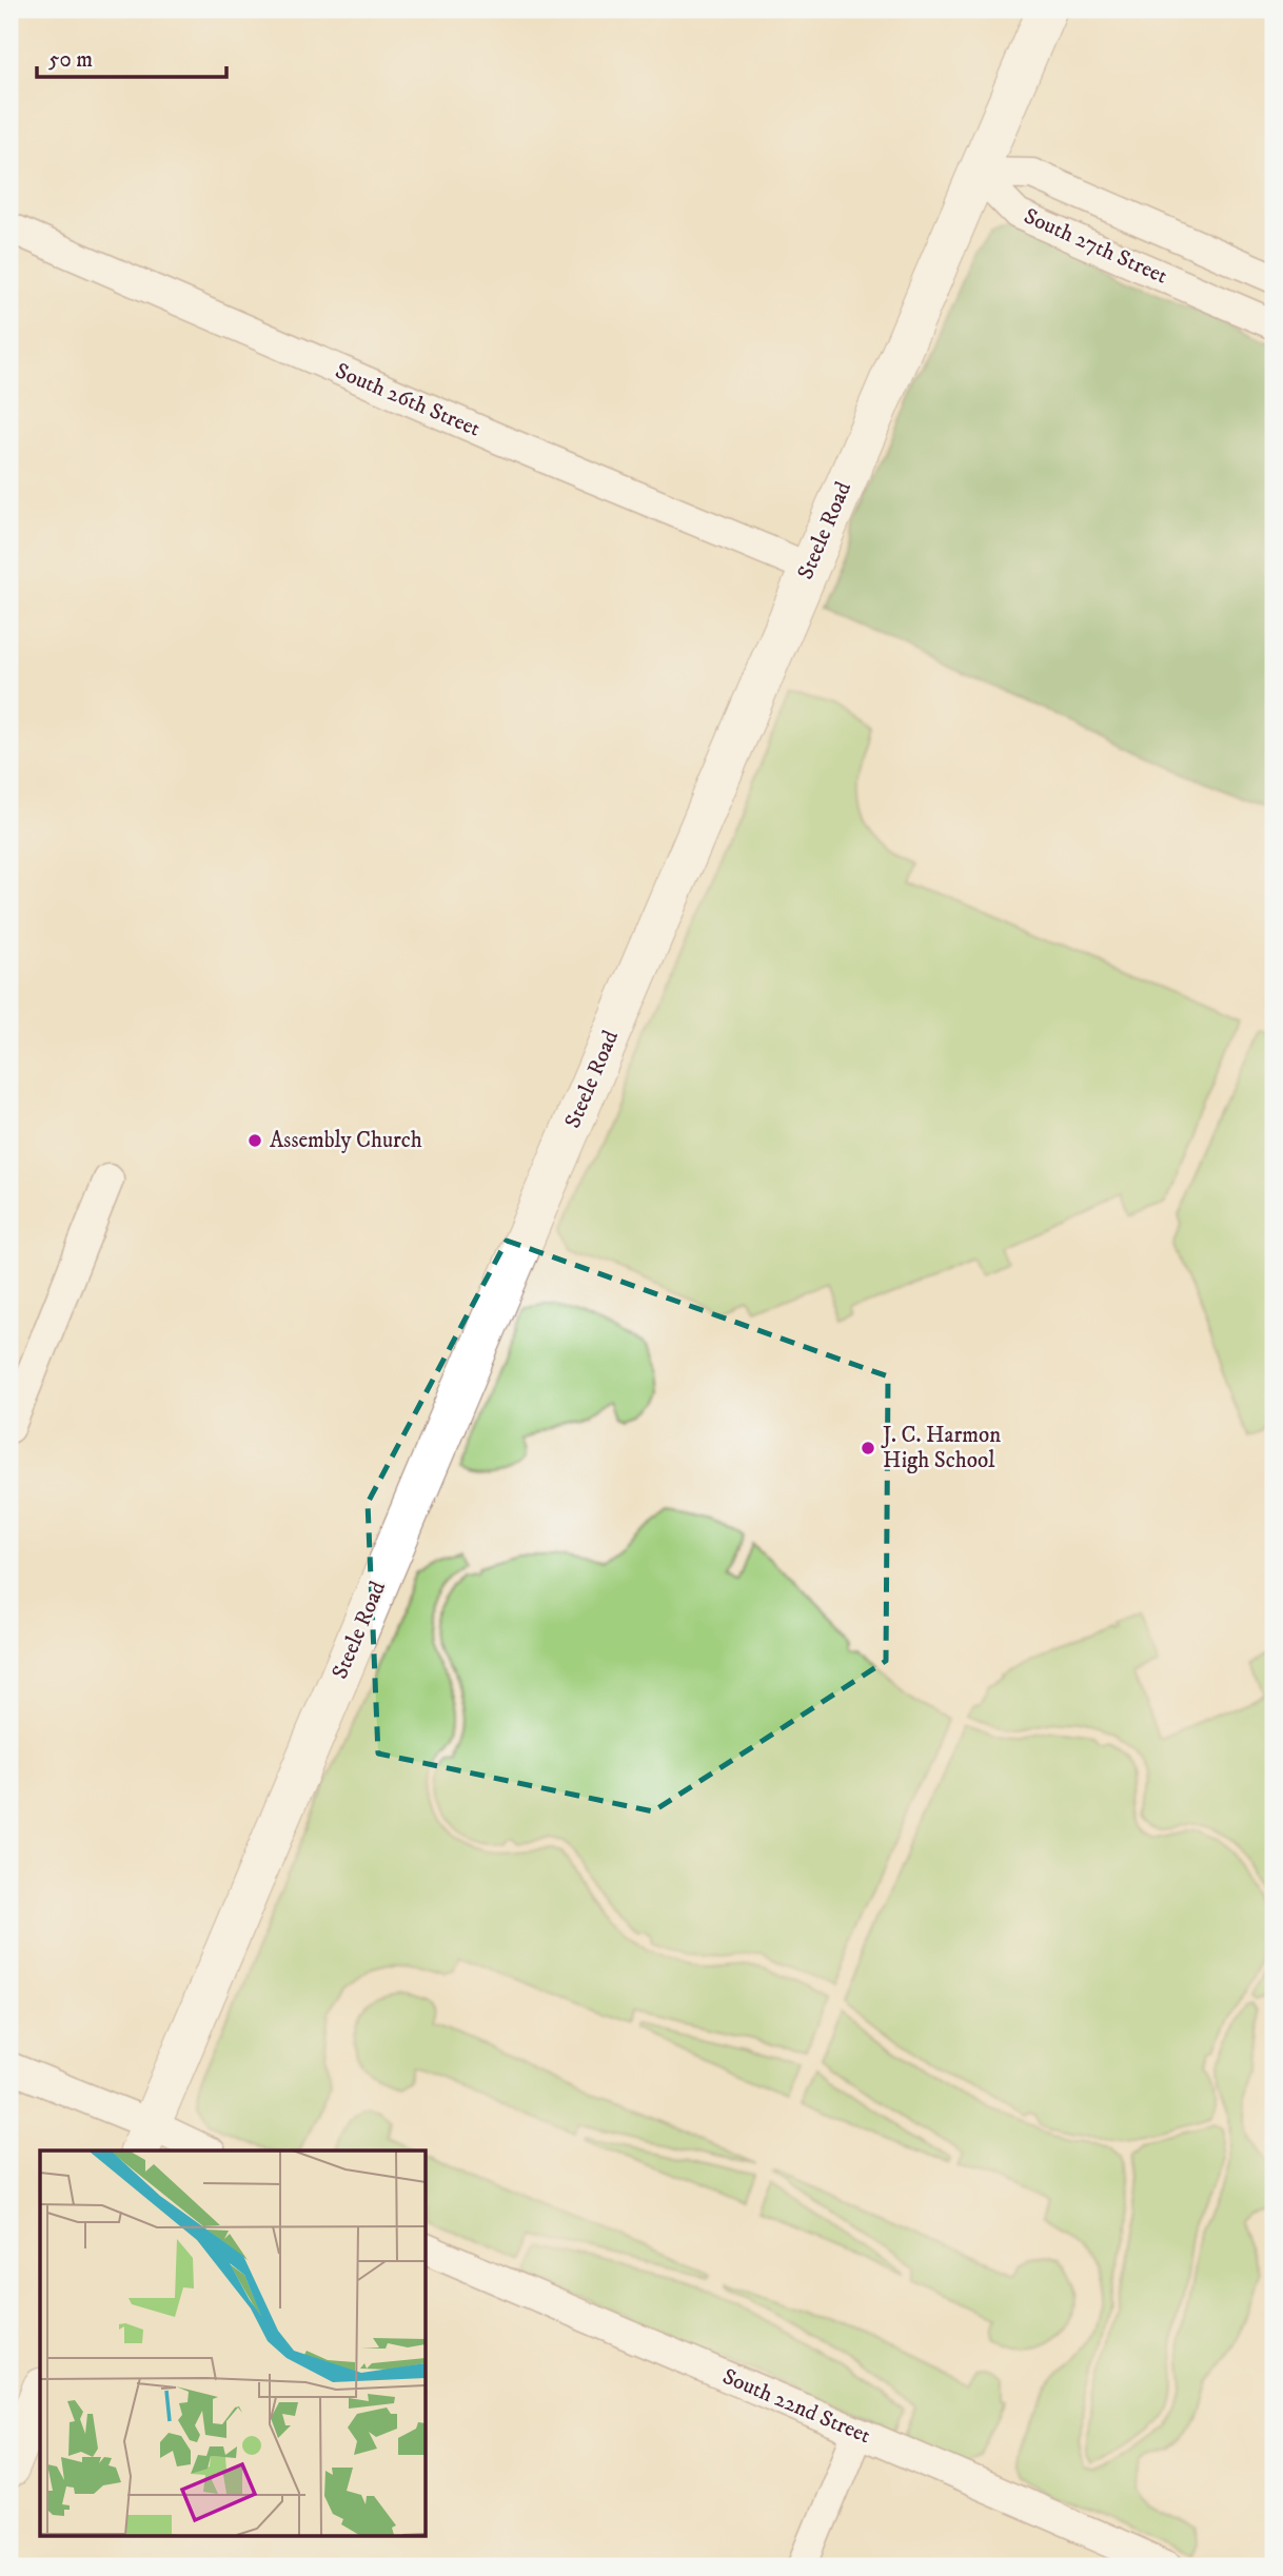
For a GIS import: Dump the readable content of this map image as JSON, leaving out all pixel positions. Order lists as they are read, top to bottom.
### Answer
{
  "streets": {
    "street": [
      "South 27th Street",
      "South 26th Street",
      "Steele Road",
      "South 22nd Street"
    ]
  },
  "crossings": [
    ["South 27th Street", "Steele Road"],
    ["South 26th Street", "Steele Road"]
  ],
  "places": ["Assembly Church", "J. C. Harmon High School"],
  "scale_bar": "50 m"
}
